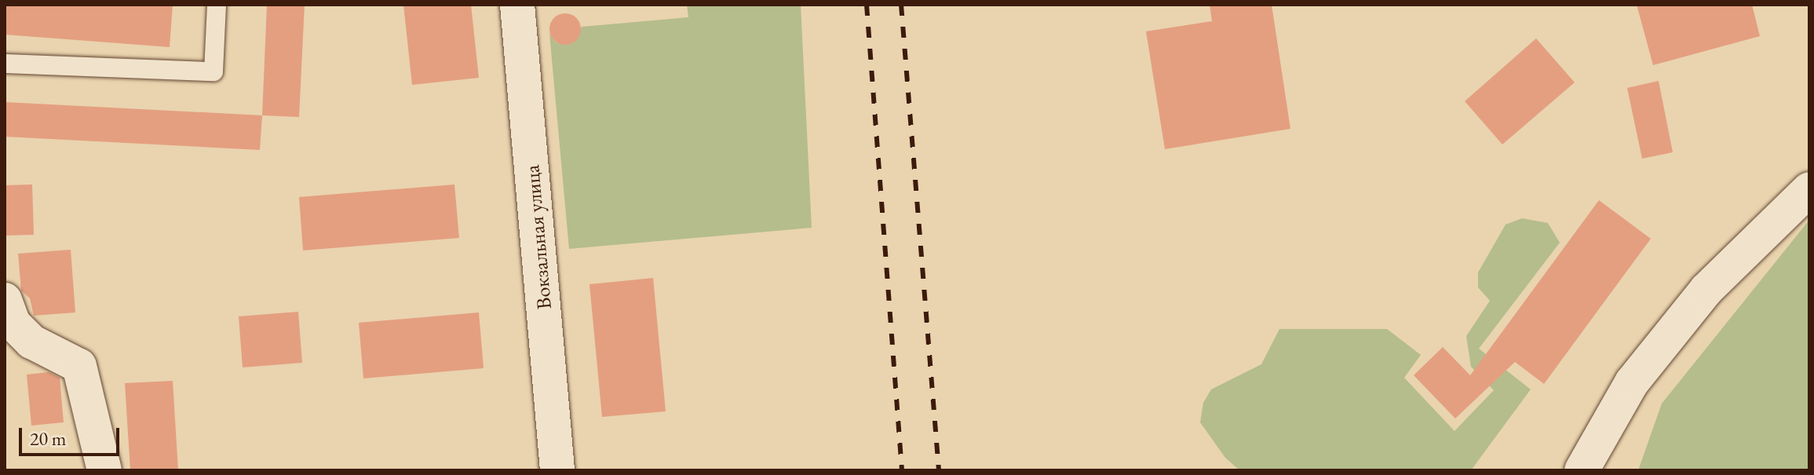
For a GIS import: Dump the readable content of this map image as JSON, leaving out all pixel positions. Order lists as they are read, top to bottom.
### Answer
{
  "streets": {
    "street": ["Вокзальная улица"]
  },
  "scale_bar": "20 m"
}
